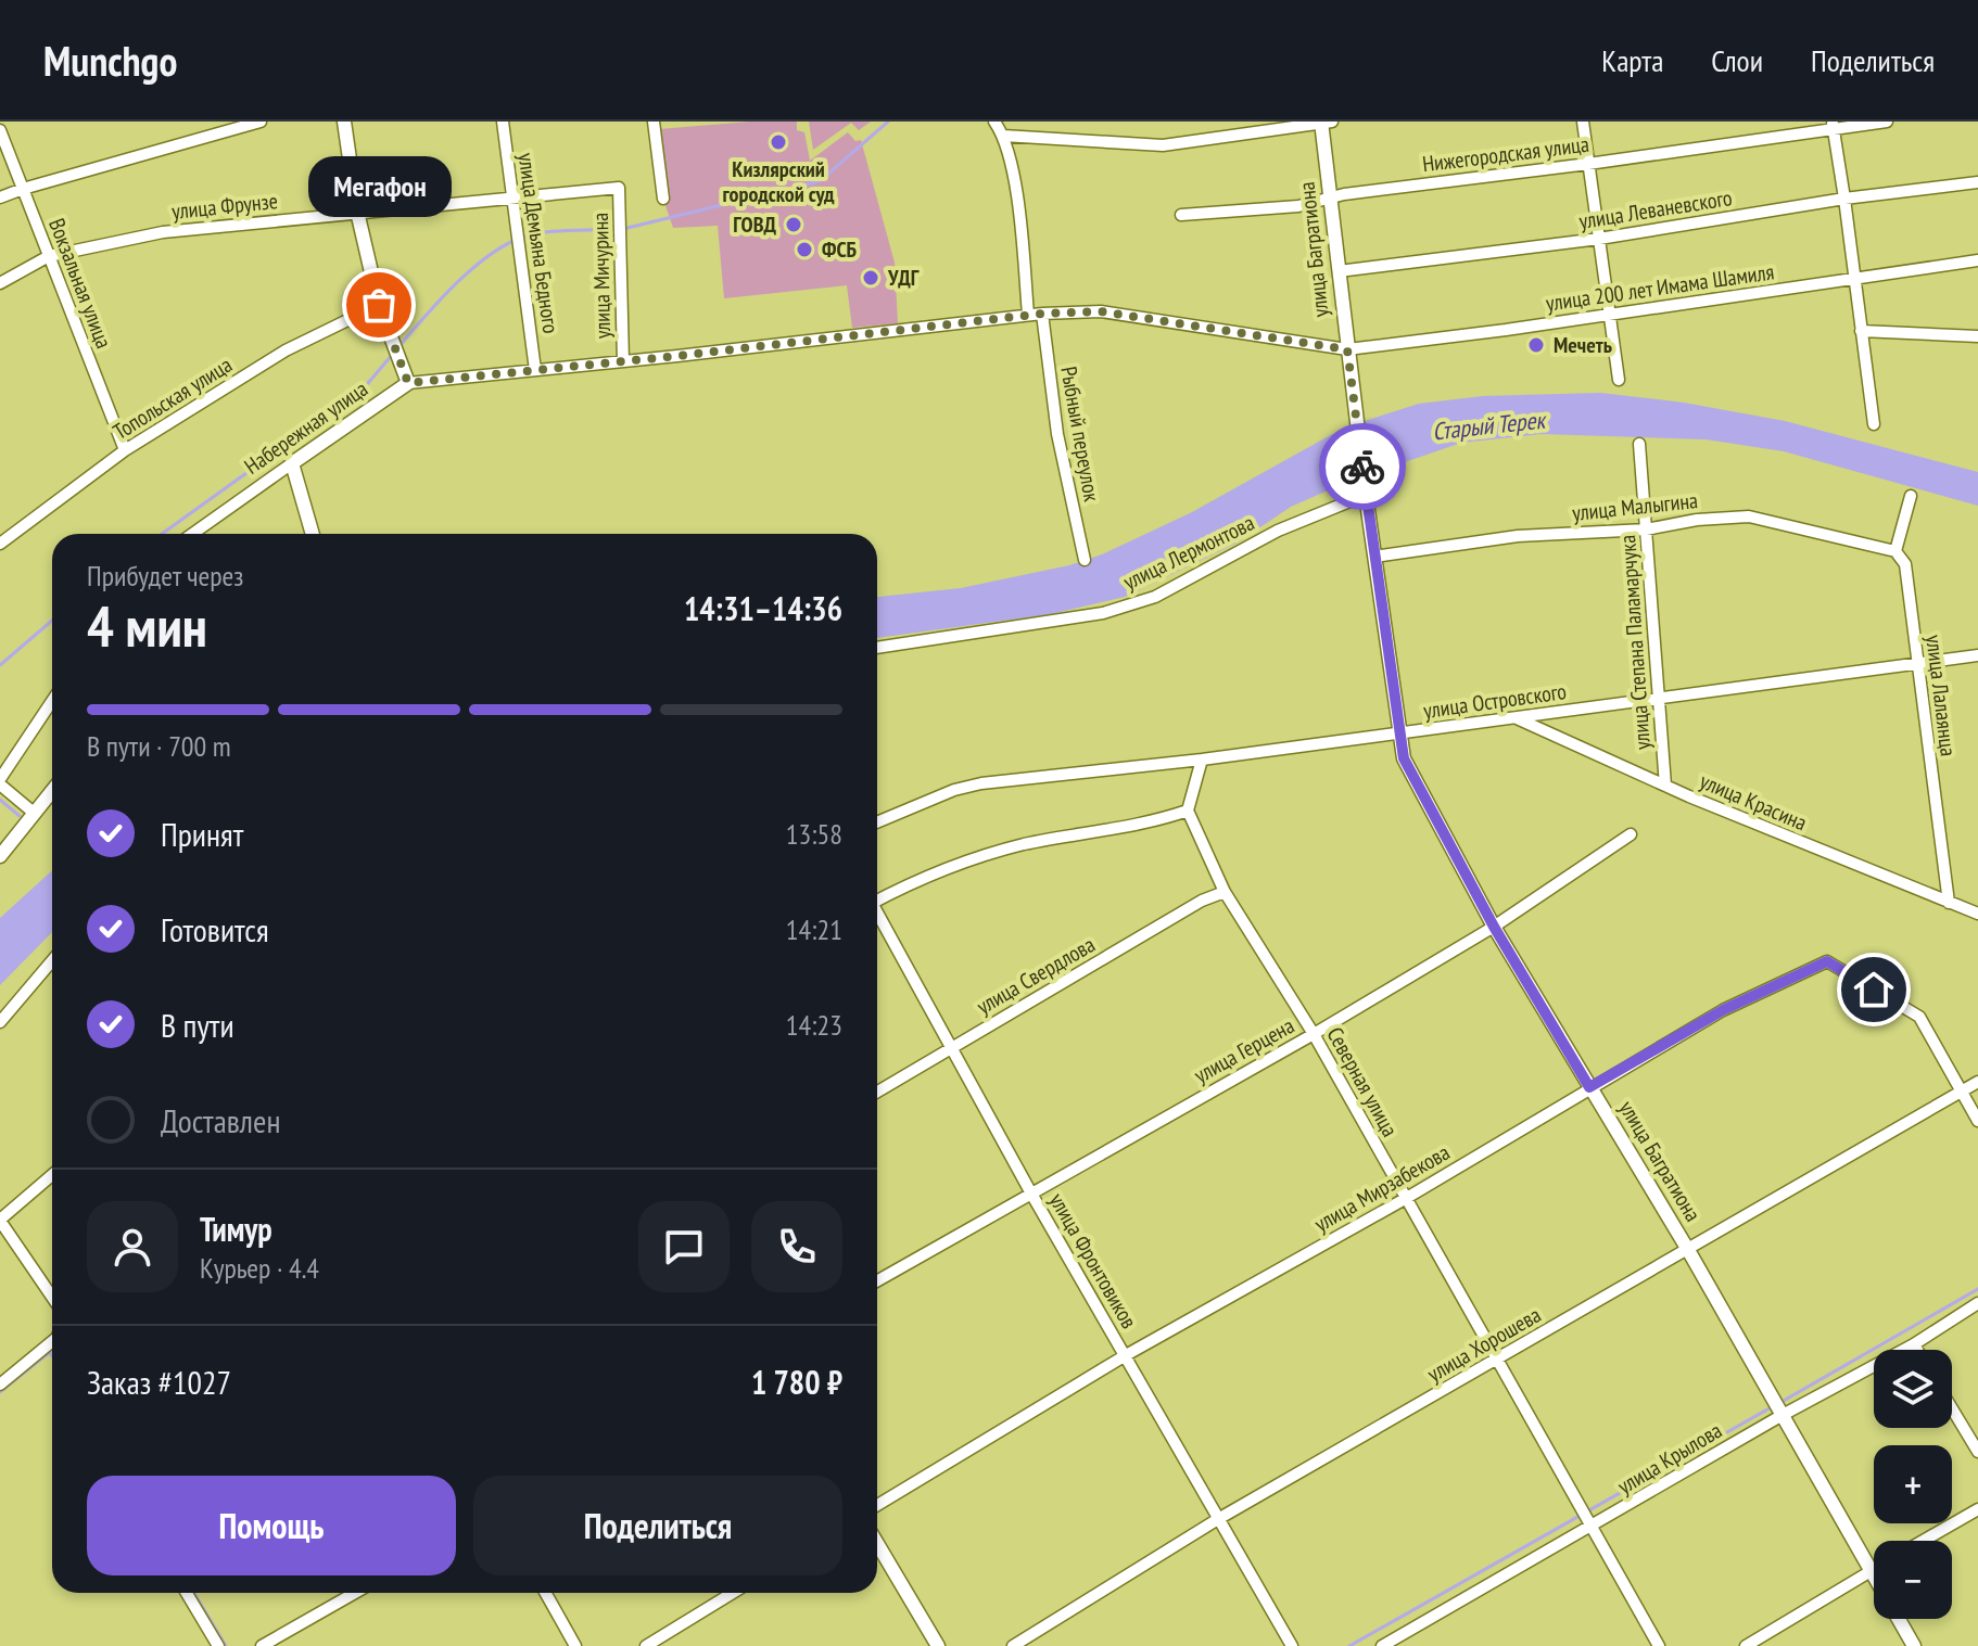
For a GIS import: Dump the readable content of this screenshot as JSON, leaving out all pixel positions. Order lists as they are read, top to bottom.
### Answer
{
  "streets": {
    "main road": ["улица Багратиона", "Набережная улица"],
    "street": [
      "Нижегородская улица",
      "улица Фрунзе",
      "улица Леваневского",
      "улица Демьяна Бедного",
      "улица Мичурина",
      "Вокзальная улица",
      "улица 200 лет Имама Шамиля",
      "Топольская улица",
      "Рыбный переулок",
      "улица Малыгина",
      "улица Лермонтова",
      "улица Степана Паламарчука",
      "улица Лалаянца",
      "улица Островского",
      "улица Красина",
      "улица Свердлова",
      "улица Герцена",
      "Северная улица",
      "улица Мирзабекова",
      "улица Фронтовиков",
      "улица Хорошева",
      "улица Крылова"
    ]
  },
  "crossings": [
    ["Нижегородская улица", "улица Багратиона"],
    ["улица Фрунзе", "улица Демьяна Бедного"],
    ["улица Фрунзе", "улица Мичурина"],
    ["улица Фрунзе", "Вокзальная улица"],
    ["улица Леваневского", "улица Багратиона"],
    ["улица Демьяна Бедного", "Набережная улица"],
    ["улица Багратиона", "улица 200 лет Имама Шамиля"],
    ["улица Багратиона", "Набережная улица"],
    ["улица Багратиона", "улица Малыгина"],
    ["улица Багратиона", "улица Лермонтова"],
    ["улица Багратиона", "улица Островского"],
    ["улица Багратиона", "улица Герцена"],
    ["улица Багратиона", "улица Мирзабекова"],
    ["улица Багратиона", "улица Хорошева"],
    ["улица Багратиона", "улица Крылова"],
    ["улица Мичурина", "Набережная улица"],
    ["Вокзальная улица", "Топольская улица"],
    ["улица 200 лет Имама Шамиля", "Набережная улица"],
    ["Набережная улица", "Рыбный переулок"],
    ["улица Малыгина", "улица Степана Паламарчука"],
    ["улица Малыгина", "улица Лалаянца"],
    ["улица Степана Паламарчука", "улица Островского"],
    ["улица Степана Паламарчука", "улица Красина"],
    ["улица Лалаянца", "улица Островского"],
    ["улица Лалаянца", "улица Красина"],
    ["улица Островского", "улица Красина"],
    ["улица Свердлова", "Северная улица"],
    ["улица Свердлова", "улица Фронтовиков"],
    ["улица Герцена", "Северная улица"],
    ["улица Герцена", "улица Фронтовиков"],
    ["Северная улица", "улица Мирзабекова"],
    ["Северная улица", "улица Хорошева"],
    ["Северная улица", "улица Крылова"],
    ["улица Мирзабекова", "улица Фронтовиков"],
    ["улица Мирзабекова", "улица Хорошева"],
    ["улица Фронтовиков", "улица Хорошева"]
  ],
  "water": ["Старый Терек"],
  "places": [
    "Кизлярский городской суд",
    "ГОВД",
    "ФСБ",
    "УДГ",
    "Мегафон",
    "Мечеть"
  ],
  "page": {
    "header": "Munchgo",
    "nav": ["Карта", "Слои", "Поделиться"],
    "bubble": "Мегафон",
    "heading": ["4 мин", "Прибудет через", "14:31–14:36"],
    "panel": [
      "Тимур",
      "Курьер · 4.4",
      "Заказ #1027",
      "1 780 ₽"
    ],
    "bar": "В пути · 700 m",
    "list": [
      ["Принят", "13:58"],
      ["Готовится", "14:21"],
      ["В пути", "14:23"],
      "Доставлен"
    ],
    "map_buttons": ["+", "−"],
    "buttons": ["Помощь", "Поделиться"]
  }
}
